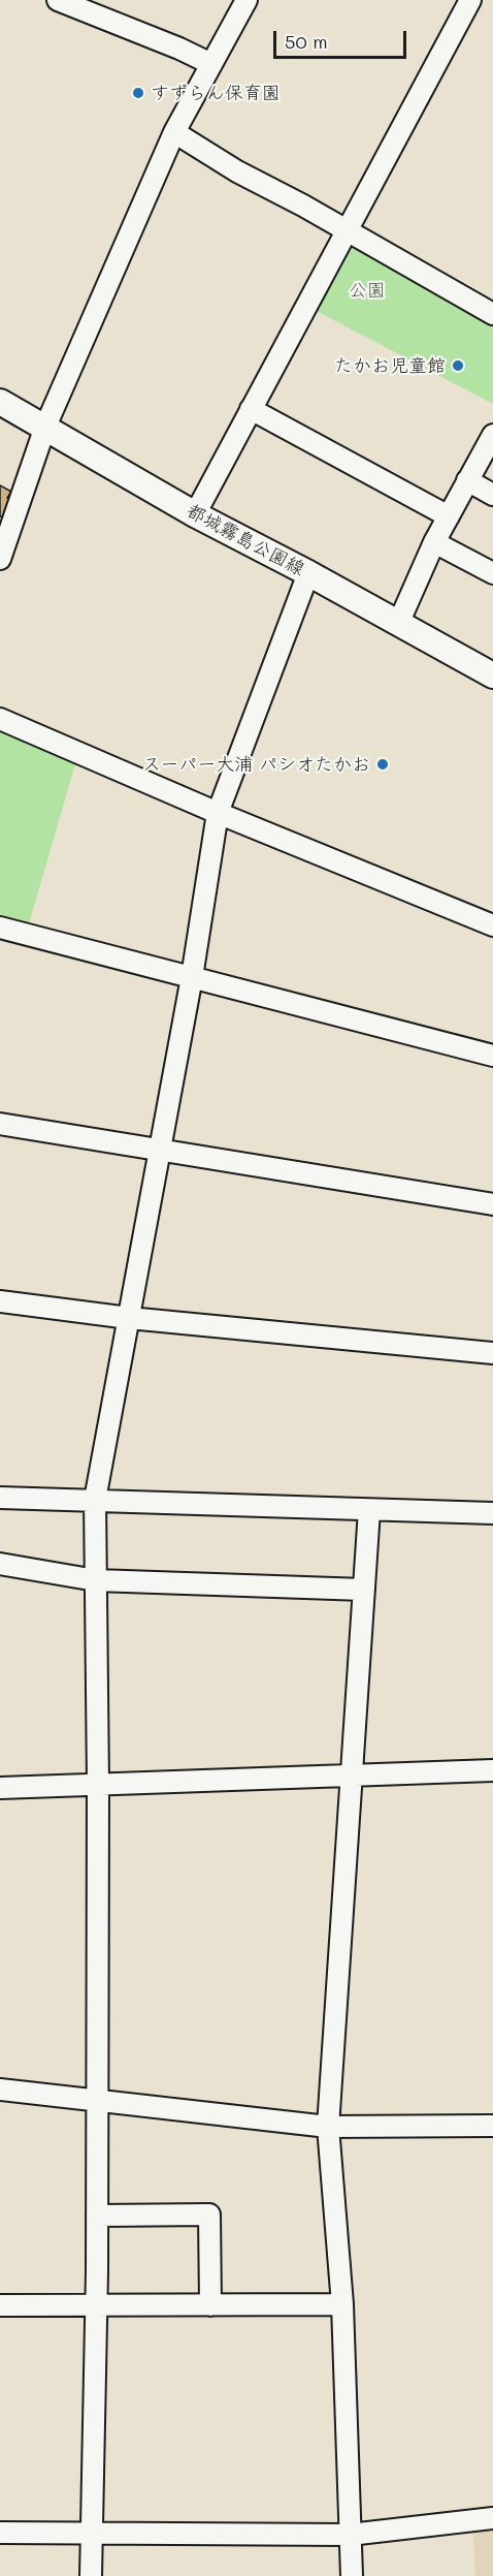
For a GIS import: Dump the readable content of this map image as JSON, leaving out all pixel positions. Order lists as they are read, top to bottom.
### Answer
{
  "streets": {
    "main road": ["都城霧島公園線"]
  },
  "parks": ["公園"],
  "places": ["すずらん保育園", "たかお児童館", "スーパー大浦 パシオたかお"],
  "scale_bar": "50 m"
}
